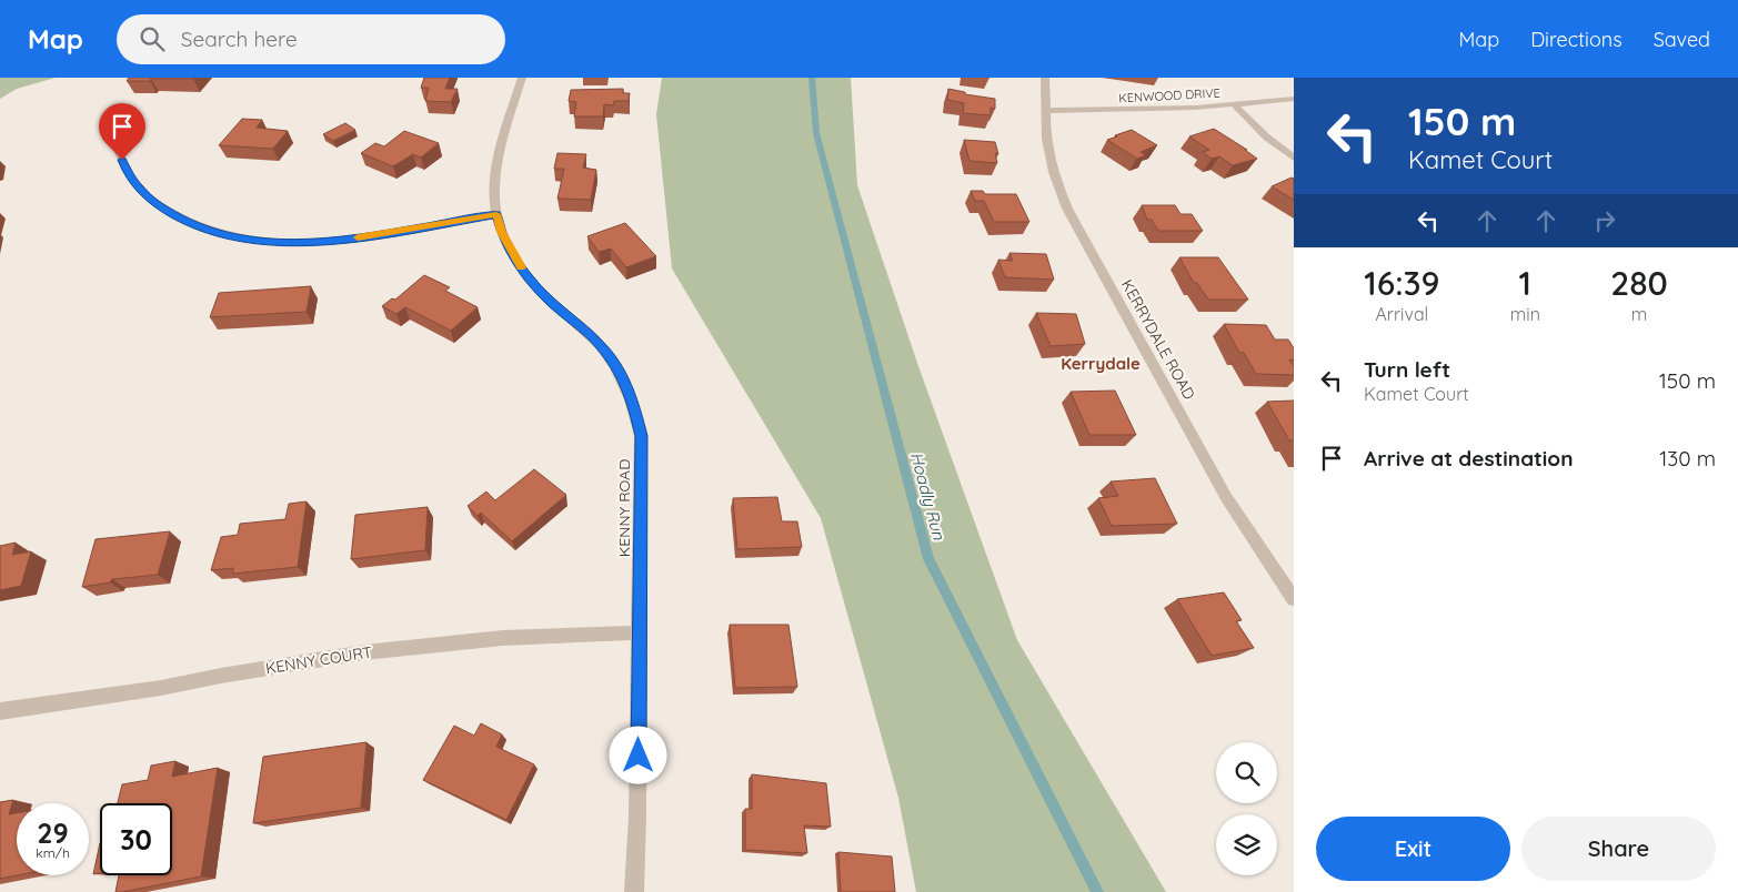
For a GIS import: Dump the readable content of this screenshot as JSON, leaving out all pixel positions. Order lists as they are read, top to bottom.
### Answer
{
  "streets": {
    "street": [
      "KENWOOD DRIVE",
      "KERRYDALE ROAD",
      "KENNY ROAD",
      "KENNY COURT"
    ]
  },
  "crossings": [
    ["KENWOOD DRIVE", "KERRYDALE ROAD"],
    ["KENNY ROAD", "KENNY COURT"]
  ],
  "districts": ["Kerrydale"],
  "water": ["Hoadly Run"],
  "page": {
    "header": "Map",
    "search": "Search here",
    "nav": ["Map", "Directions", "Saved"],
    "turn": ["150 m", "Kamet Court"],
    "eta": [
      "16:39",
      "Arrival",
      "1",
      "min",
      "280",
      "m"
    ],
    "list": [
      {
        "name": "Turn left",
        "note": "Kamet Court",
        "value": "150 m"
      },
      {
        "name": "Arrive at destination",
        "value": "130 m"
      }
    ],
    "speed": "29 km/h",
    "limit": "30",
    "buttons": ["Exit", "Share"]
  }
}
